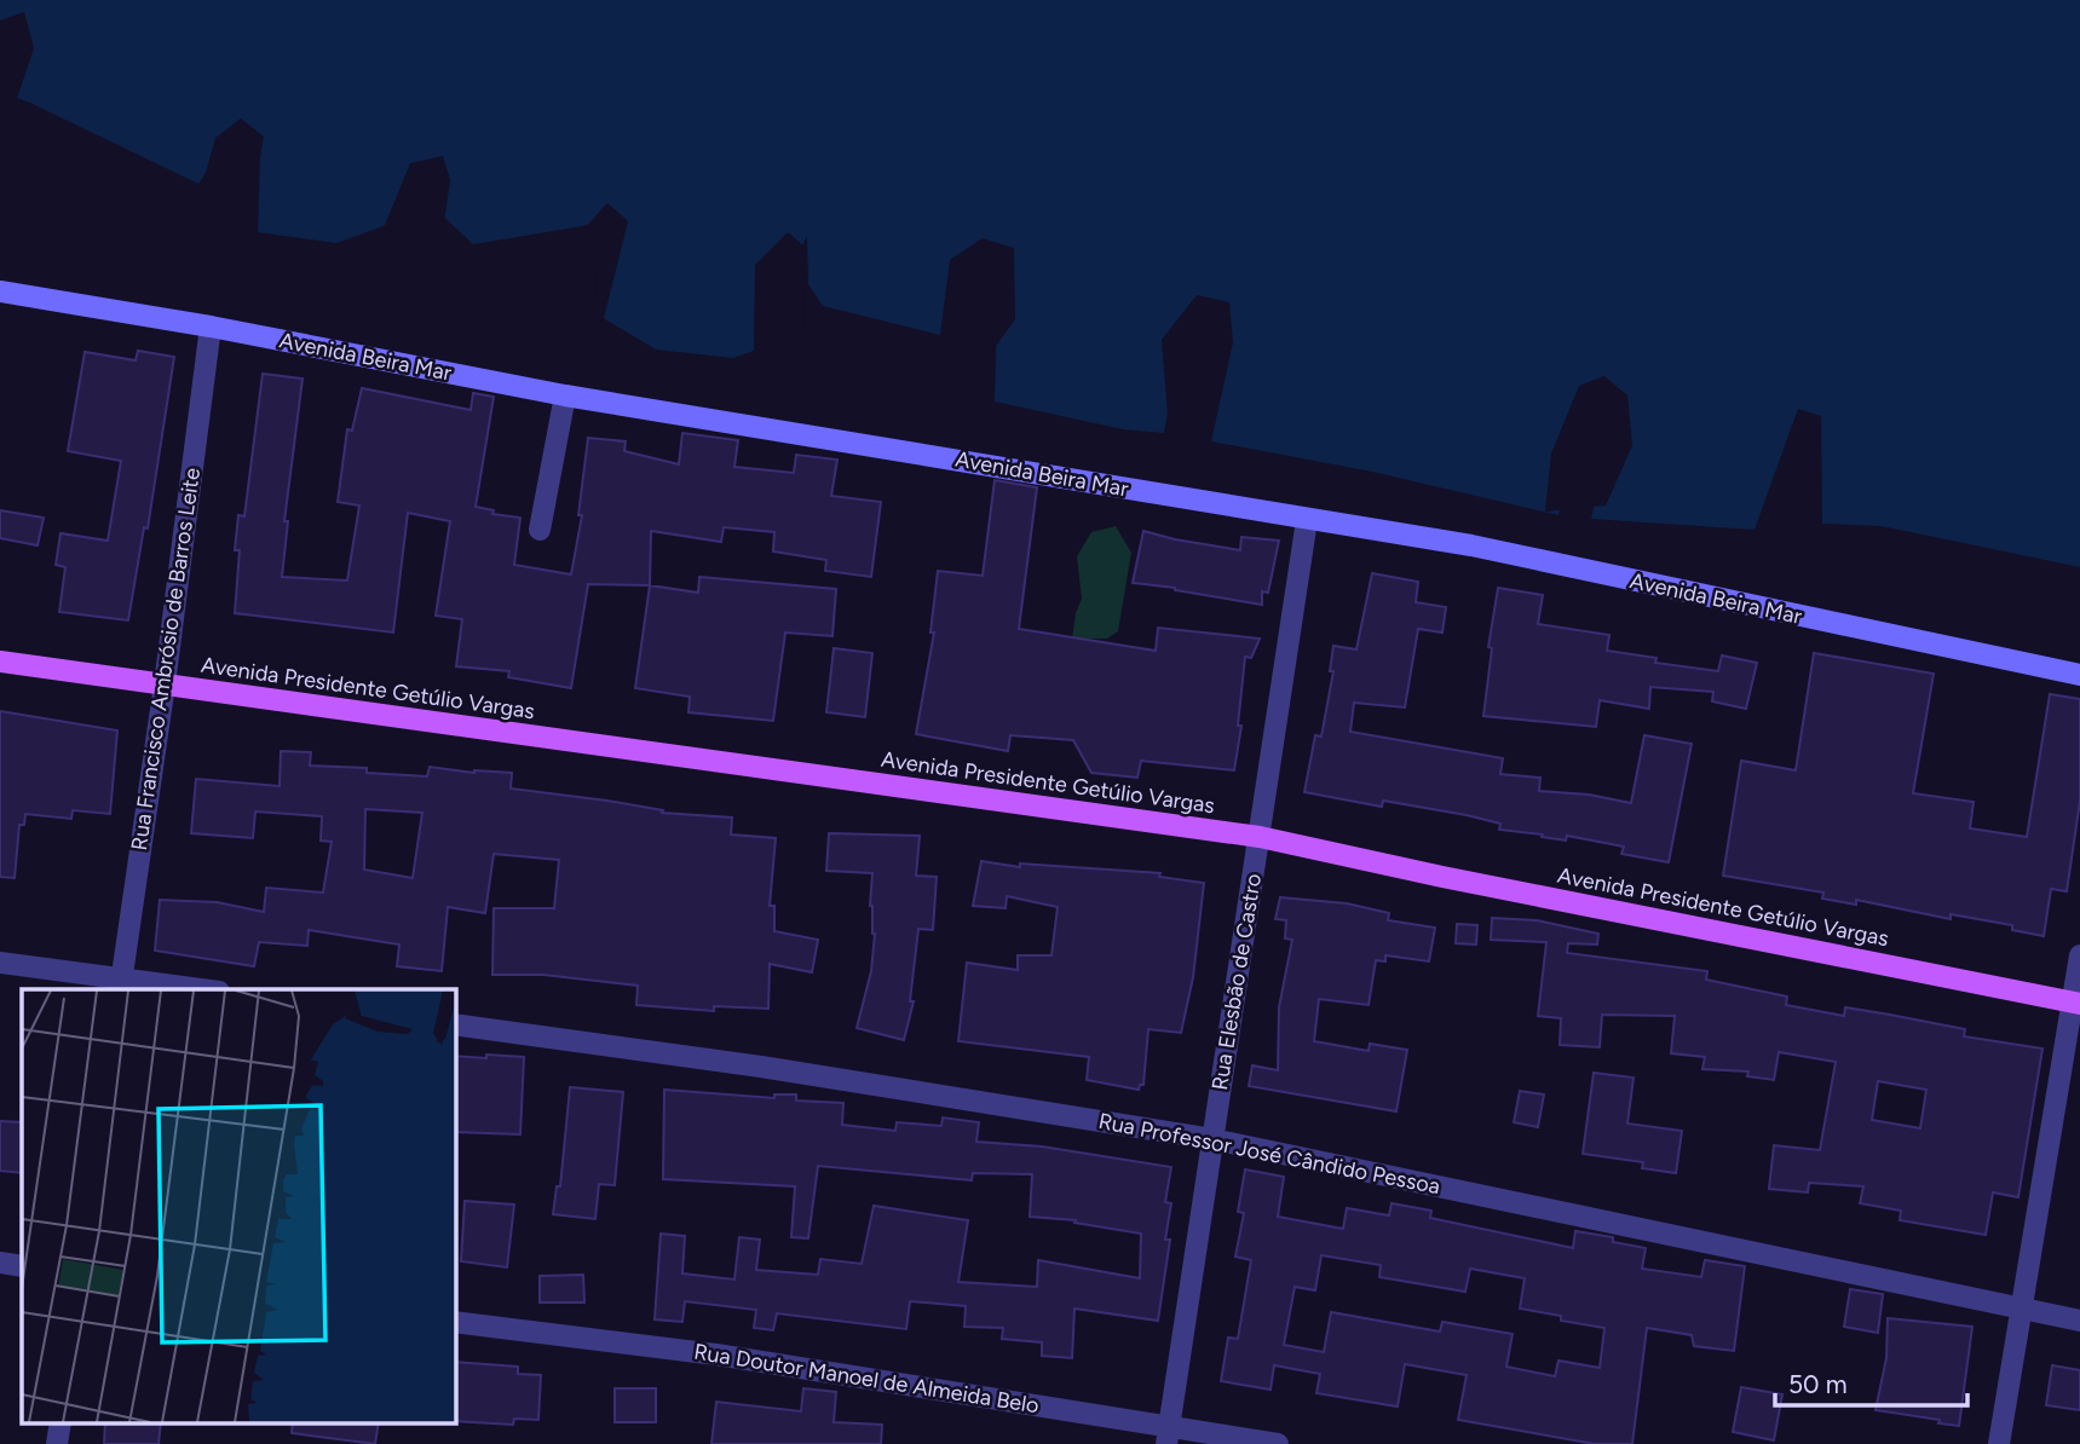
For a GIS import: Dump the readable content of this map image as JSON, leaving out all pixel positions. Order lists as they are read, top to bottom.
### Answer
{
  "streets": {
    "main road": ["Avenida Beira Mar", "Avenida Presidente Getúlio Vargas"],
    "street": [
      "Rua Francisco Ambrósio de Barros Leite",
      "Rua Elesbão de Castro",
      "Rua Professor José Cândido Pessoa",
      "Rua Doutor Manoel de Almeida Belo"
    ]
  },
  "crossings": [
    ["Avenida Beira Mar", "Rua Francisco Ambrósio de Barros Leite"],
    ["Avenida Beira Mar", "Rua Elesbão de Castro"],
    ["Rua Francisco Ambrósio de Barros Leite", "Avenida Presidente Getúlio Vargas"],
    ["Avenida Presidente Getúlio Vargas", "Rua Elesbão de Castro"],
    ["Rua Elesbão de Castro", "Rua Professor José Cândido Pessoa"],
    ["Rua Elesbão de Castro", "Rua Doutor Manoel de Almeida Belo"]
  ],
  "scale_bar": "50 m"
}
